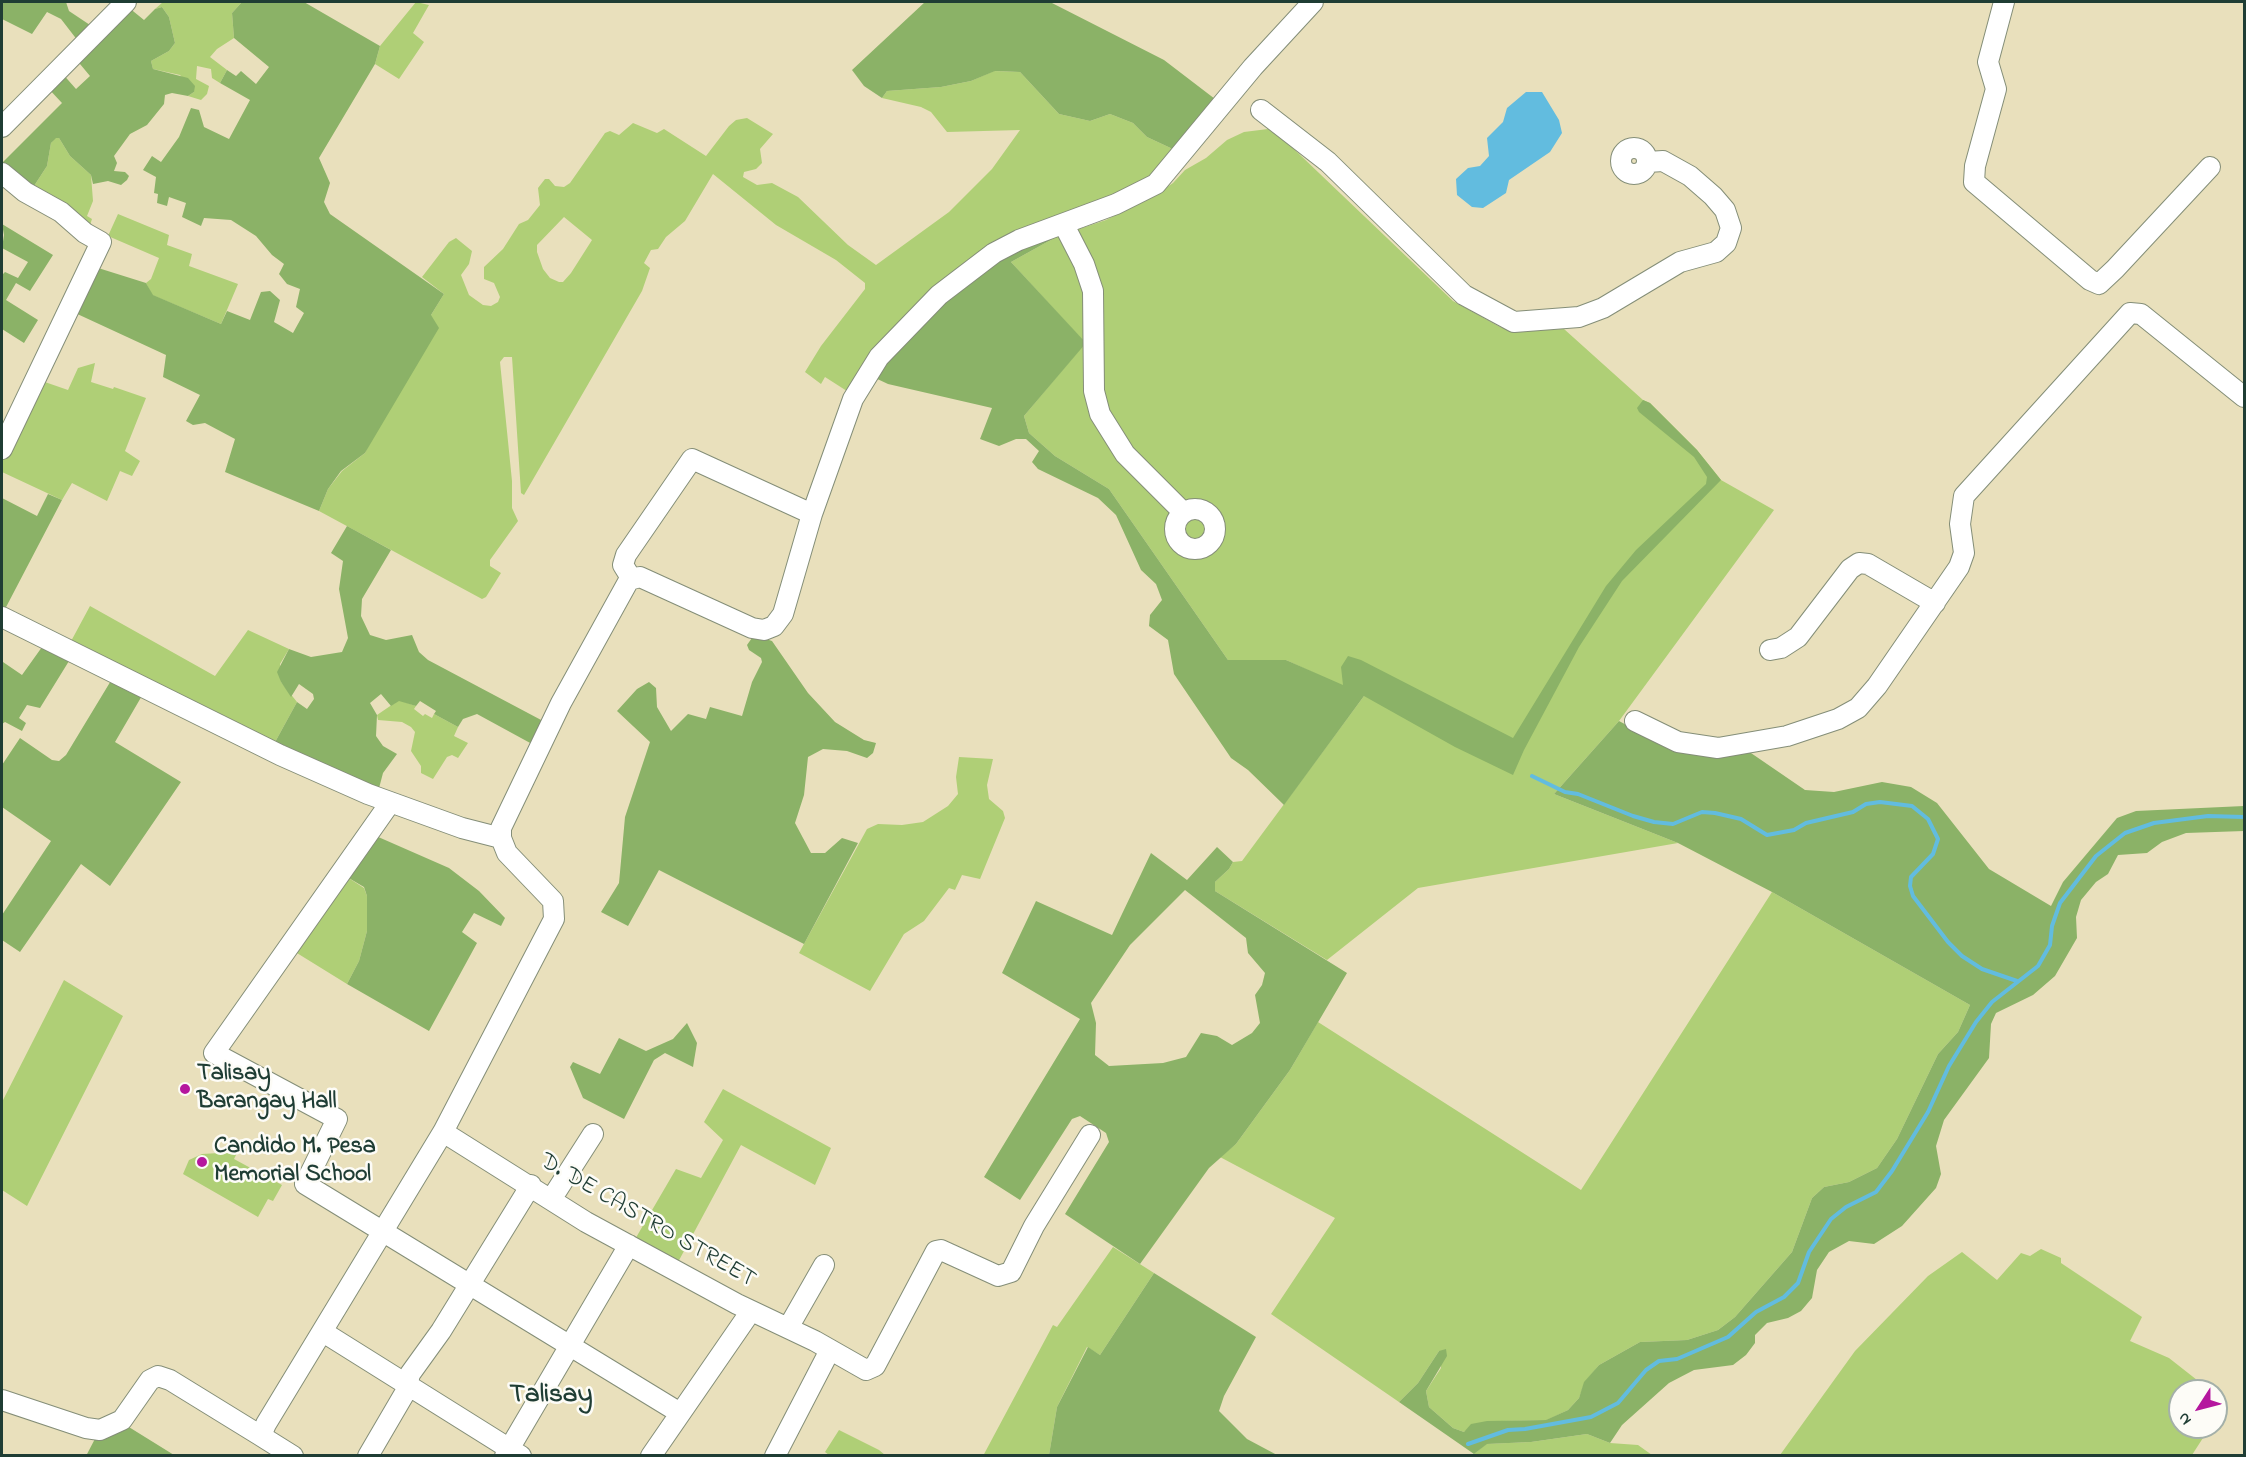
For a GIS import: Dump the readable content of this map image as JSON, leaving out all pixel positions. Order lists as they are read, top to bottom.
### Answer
{
  "streets": {
    "street": ["D. DE CASTRO STREET"]
  },
  "districts": ["Talisay"],
  "places": ["Talisay Barangay Hall", "Candido M. Pesa Memorial School"],
  "north": "bottom left"
}
